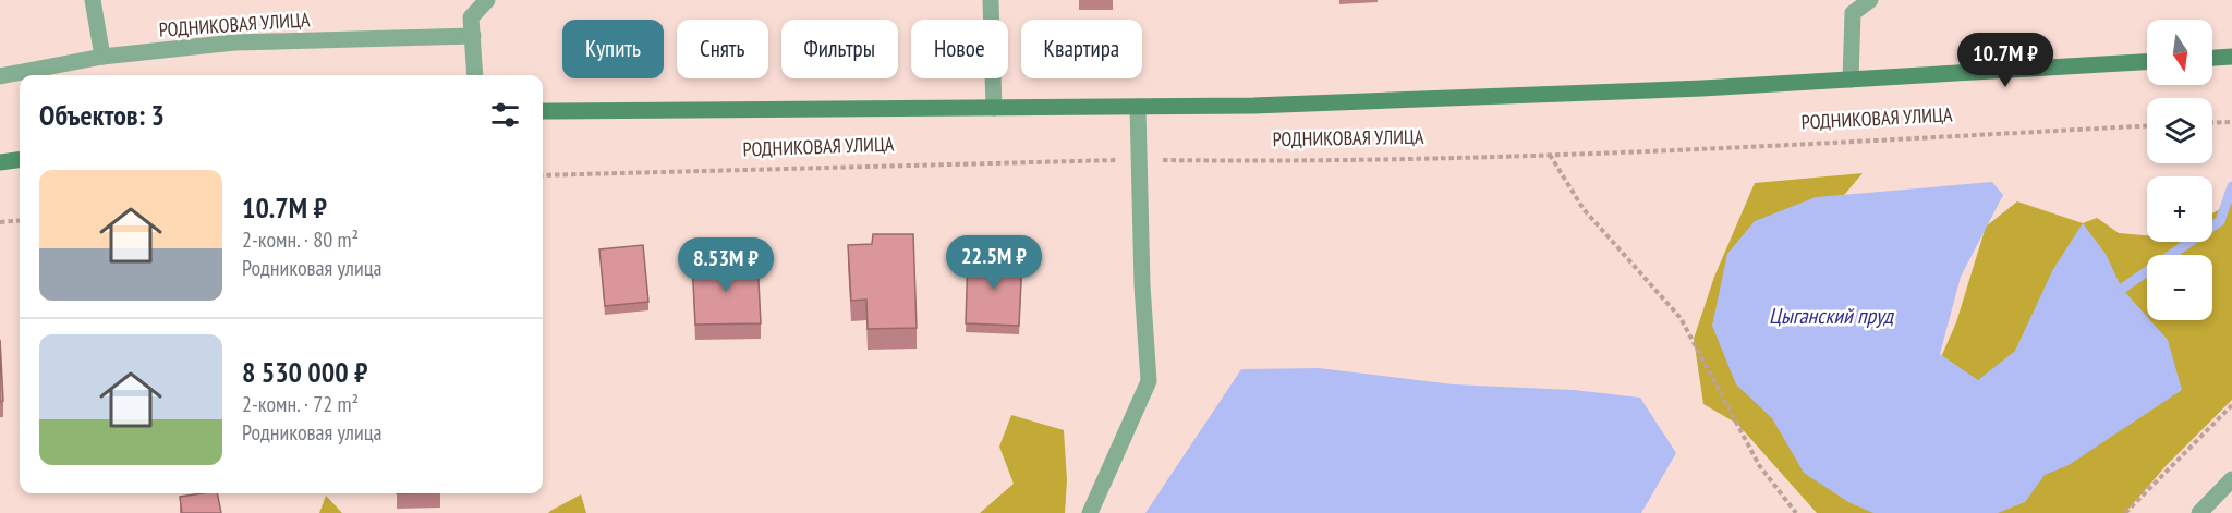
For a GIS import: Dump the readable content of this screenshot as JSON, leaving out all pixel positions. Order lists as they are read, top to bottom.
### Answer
{
  "streets": {
    "main road": ["РОДНИКОВАЯ УЛИЦА"]
  },
  "water": ["Цыганский пруд"],
  "north": "bottom",
  "page": {
    "map_buttons": ["+", "−"],
    "chip": [
      "Купить",
      "Снять",
      "Фильтры",
      "Новое",
      "Квартира"
    ],
    "price": ["10.7M ₽", "22.5M ₽", "8.53M ₽"],
    "heading": "Объектов: 3",
    "list": [
      {
        "name": "10.7M ₽",
        "note": "2-комн. · 80 m² · Родниковая улица"
      },
      {
        "name": "8 530 000 ₽",
        "note": "2-комн. · 72 m² · Родниковая улица"
      }
    ]
  }
}
